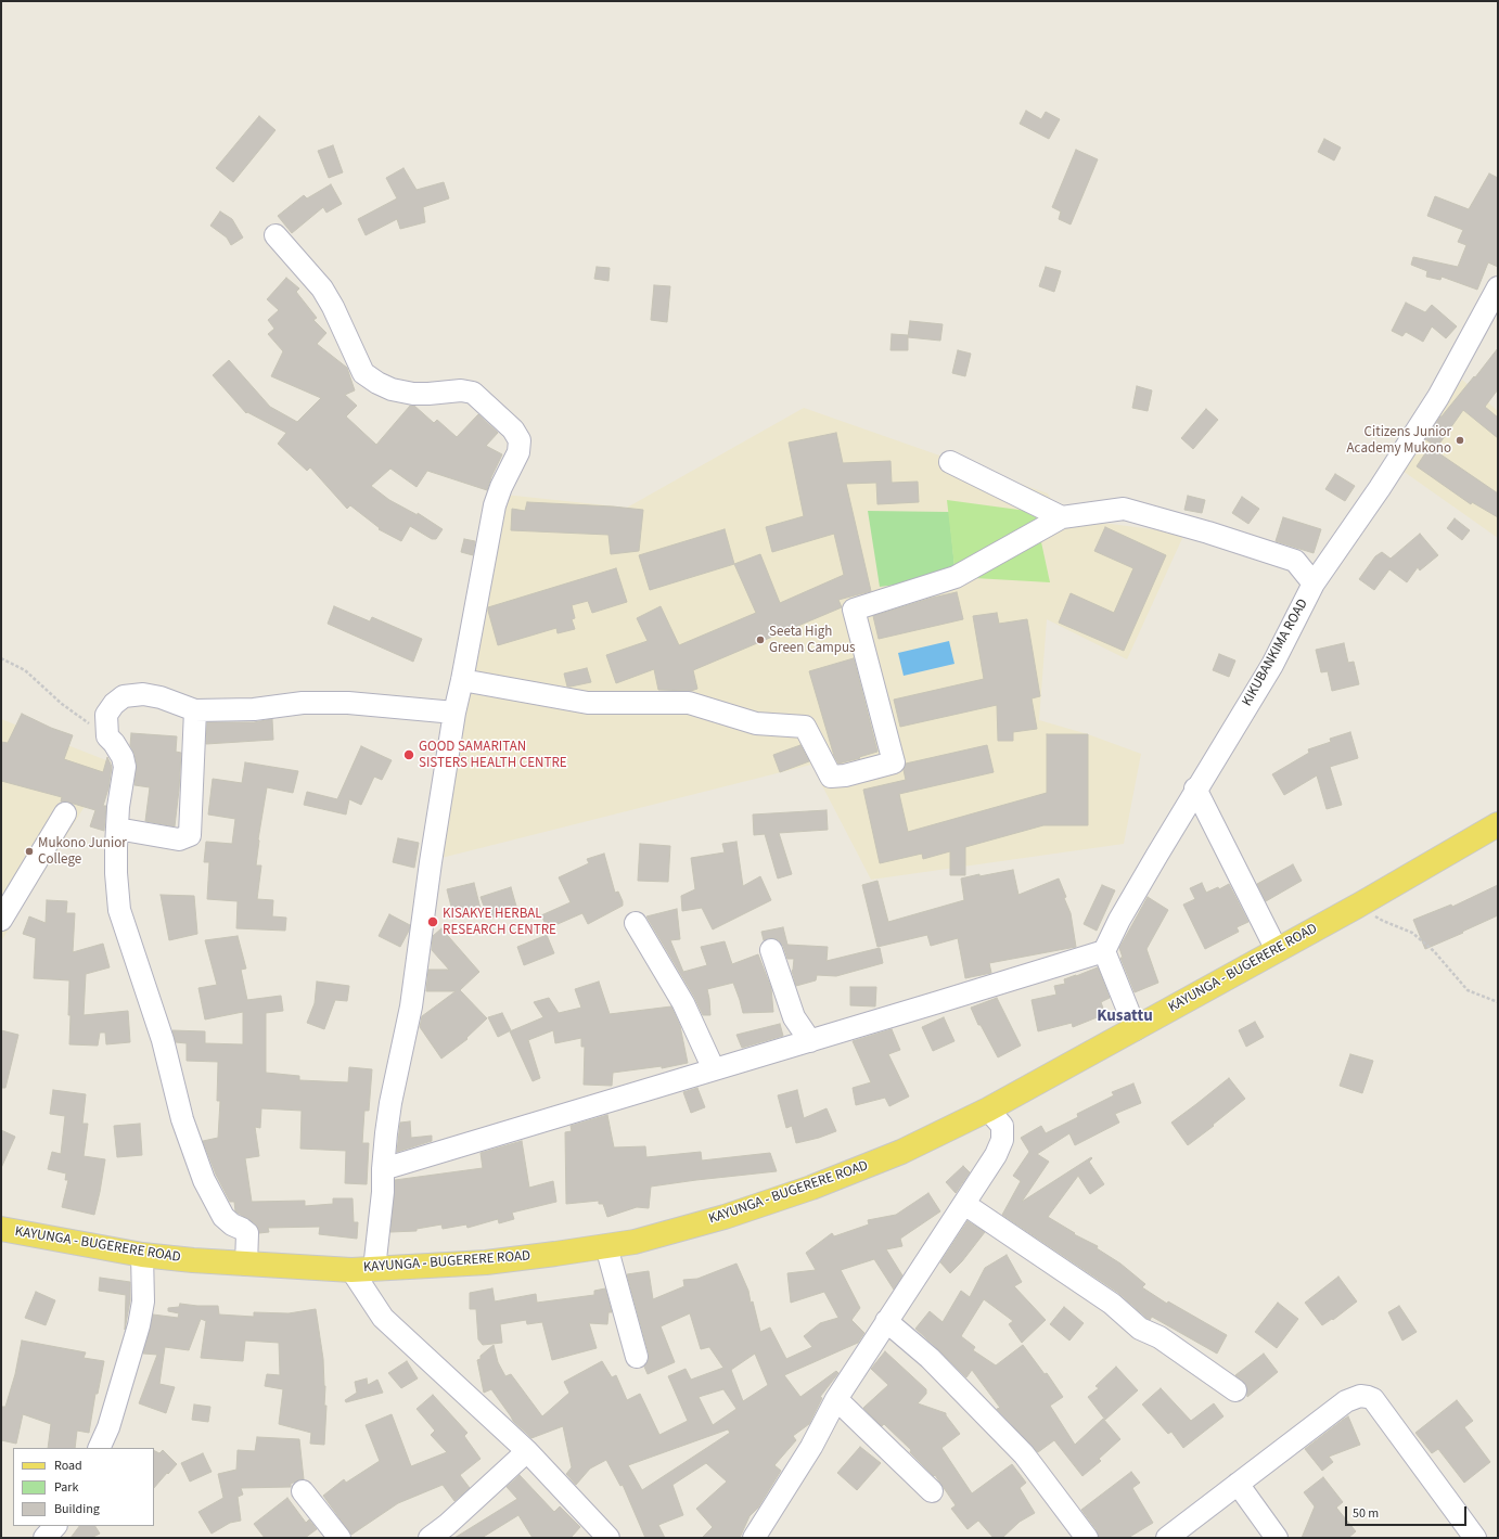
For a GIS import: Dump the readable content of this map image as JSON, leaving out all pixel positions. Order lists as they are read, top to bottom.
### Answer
{
  "streets": {
    "main road": ["KAYUNGA - BUGERERE ROAD"],
    "street": ["KIKUBANKIMA ROAD"]
  },
  "districts": ["Kusattu"],
  "places": [
    "Citizens Junior Academy Mukono",
    "Seeta High Green Campus",
    "GOOD SAMARITAN SISTERS HEALTH CENTRE",
    "Mukono Junior College",
    "KISAKYE HERBAL RESEARCH CENTRE"
  ],
  "legend": ["Road", "Park", "Building"],
  "scale_bar": "50 m"
}
